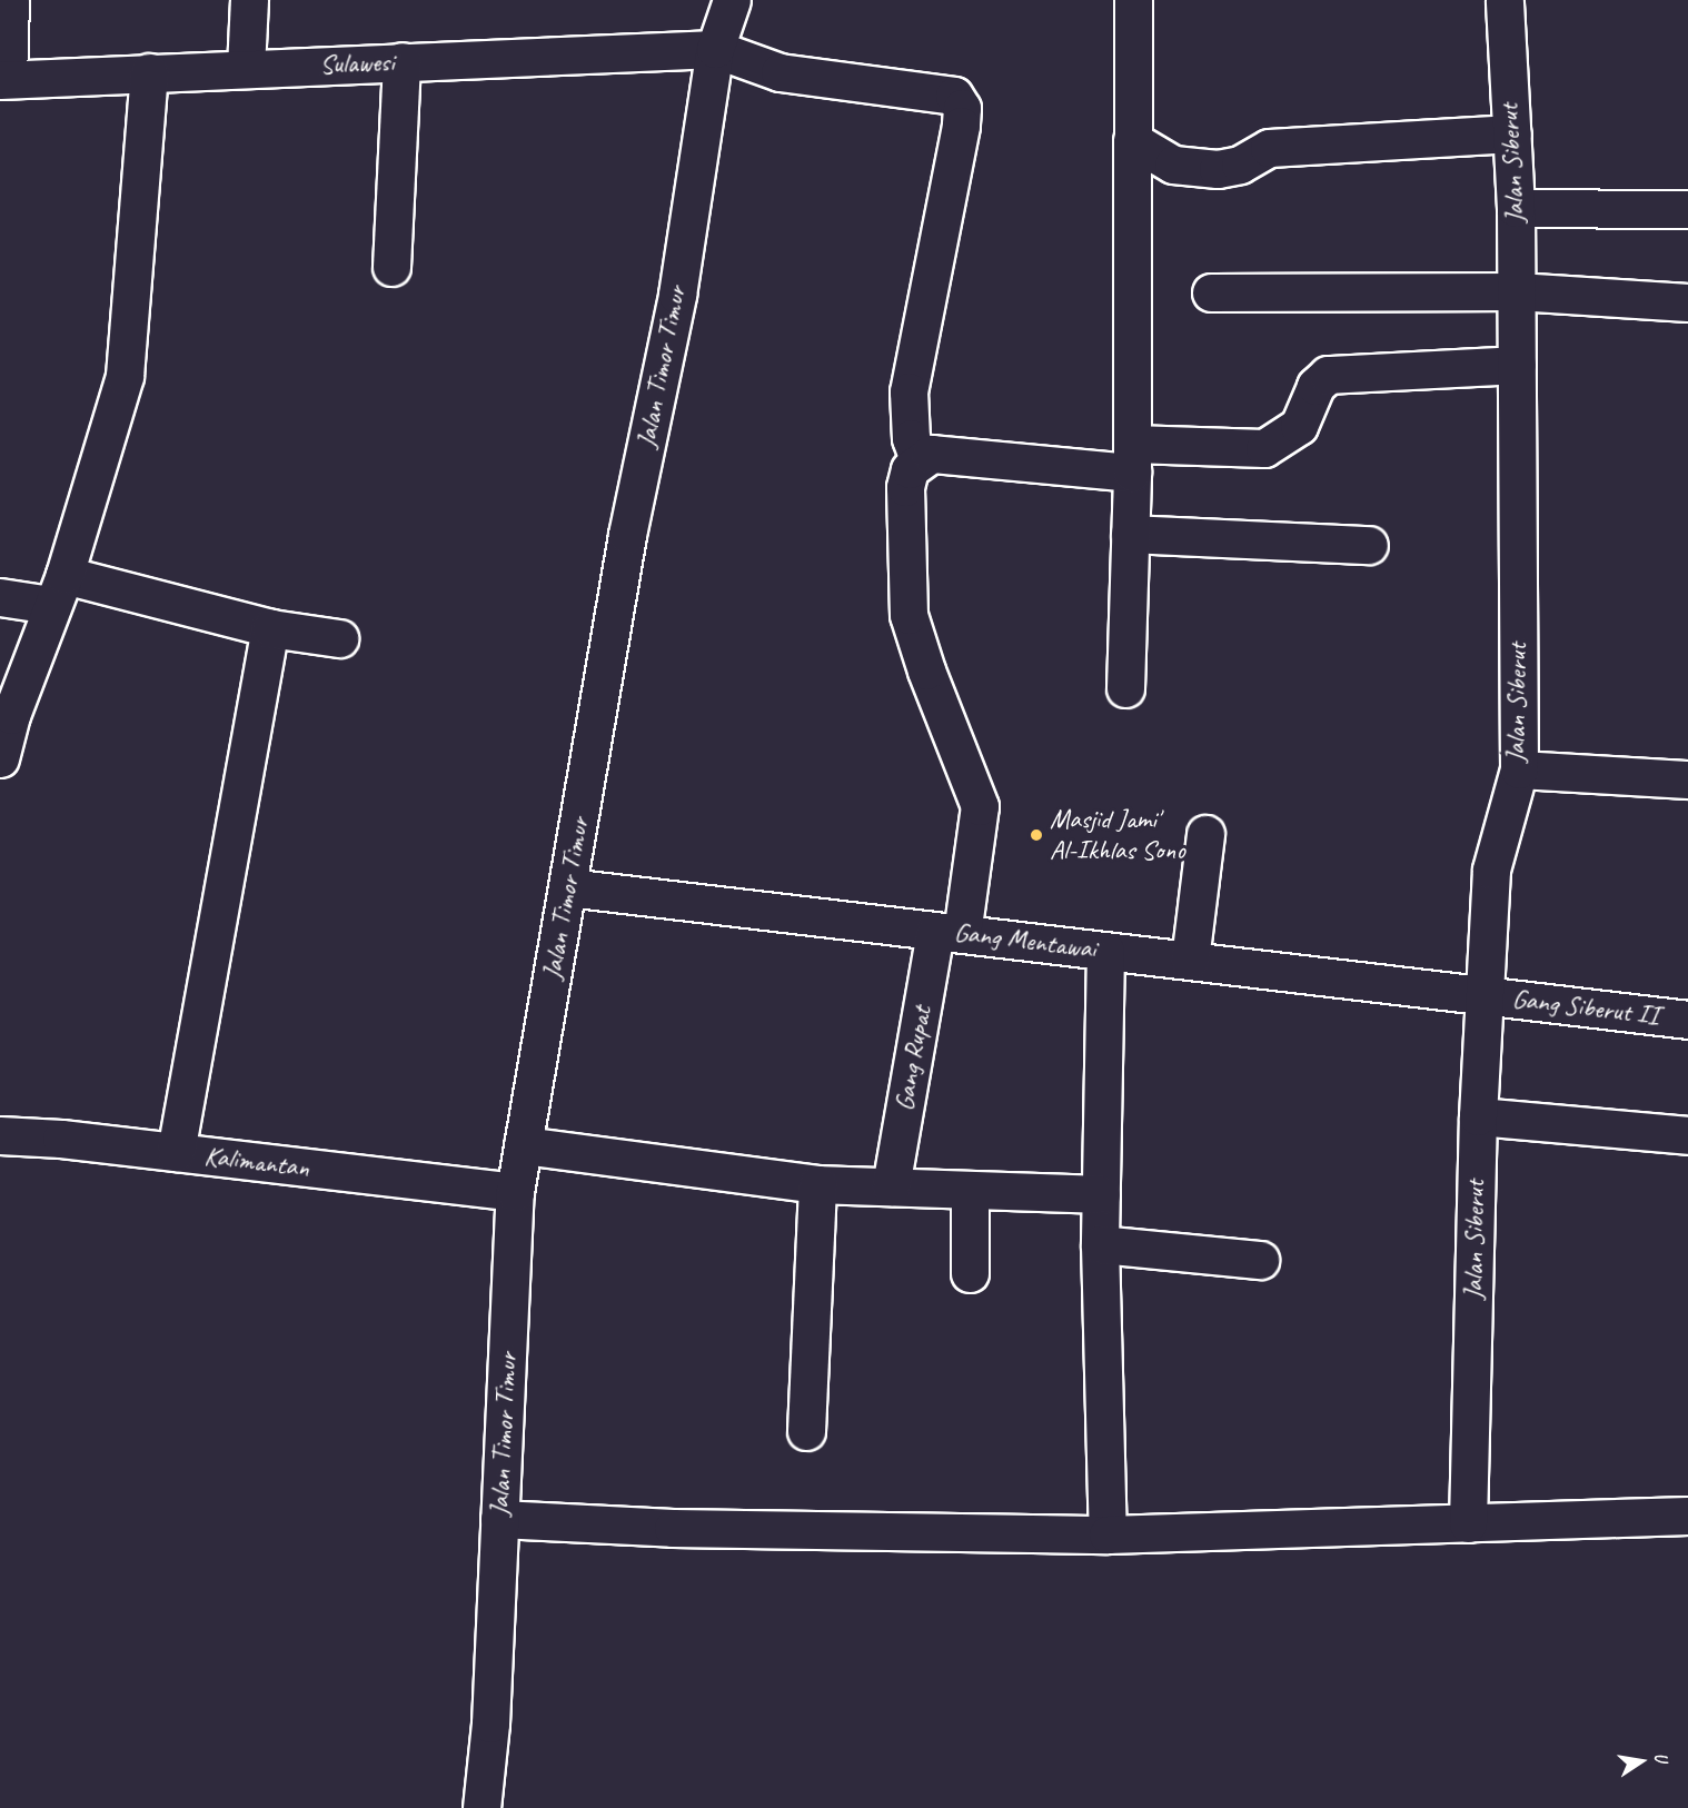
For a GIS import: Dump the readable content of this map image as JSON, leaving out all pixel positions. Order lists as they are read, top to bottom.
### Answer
{
  "streets": {
    "street": [
      "Sulawesi",
      "Jalan Siberut",
      "Jalan Timor Timur",
      "Gang Mentawai",
      "Gang Siberut II",
      "Gang Rupat",
      "Kalimantan"
    ]
  },
  "crossings": [
    ["Sulawesi", "Jalan Timor Timur"],
    ["Jalan Siberut", "Gang Mentawai"],
    ["Jalan Siberut", "Gang Siberut II"],
    ["Jalan Timor Timur", "Gang Mentawai"],
    ["Jalan Timor Timur", "Kalimantan"],
    ["Gang Mentawai", "Gang Siberut II"],
    ["Gang Mentawai", "Gang Rupat"]
  ],
  "places": ["Masjid Jami' Al-Ikhlas Sono"],
  "north": "right"
}
